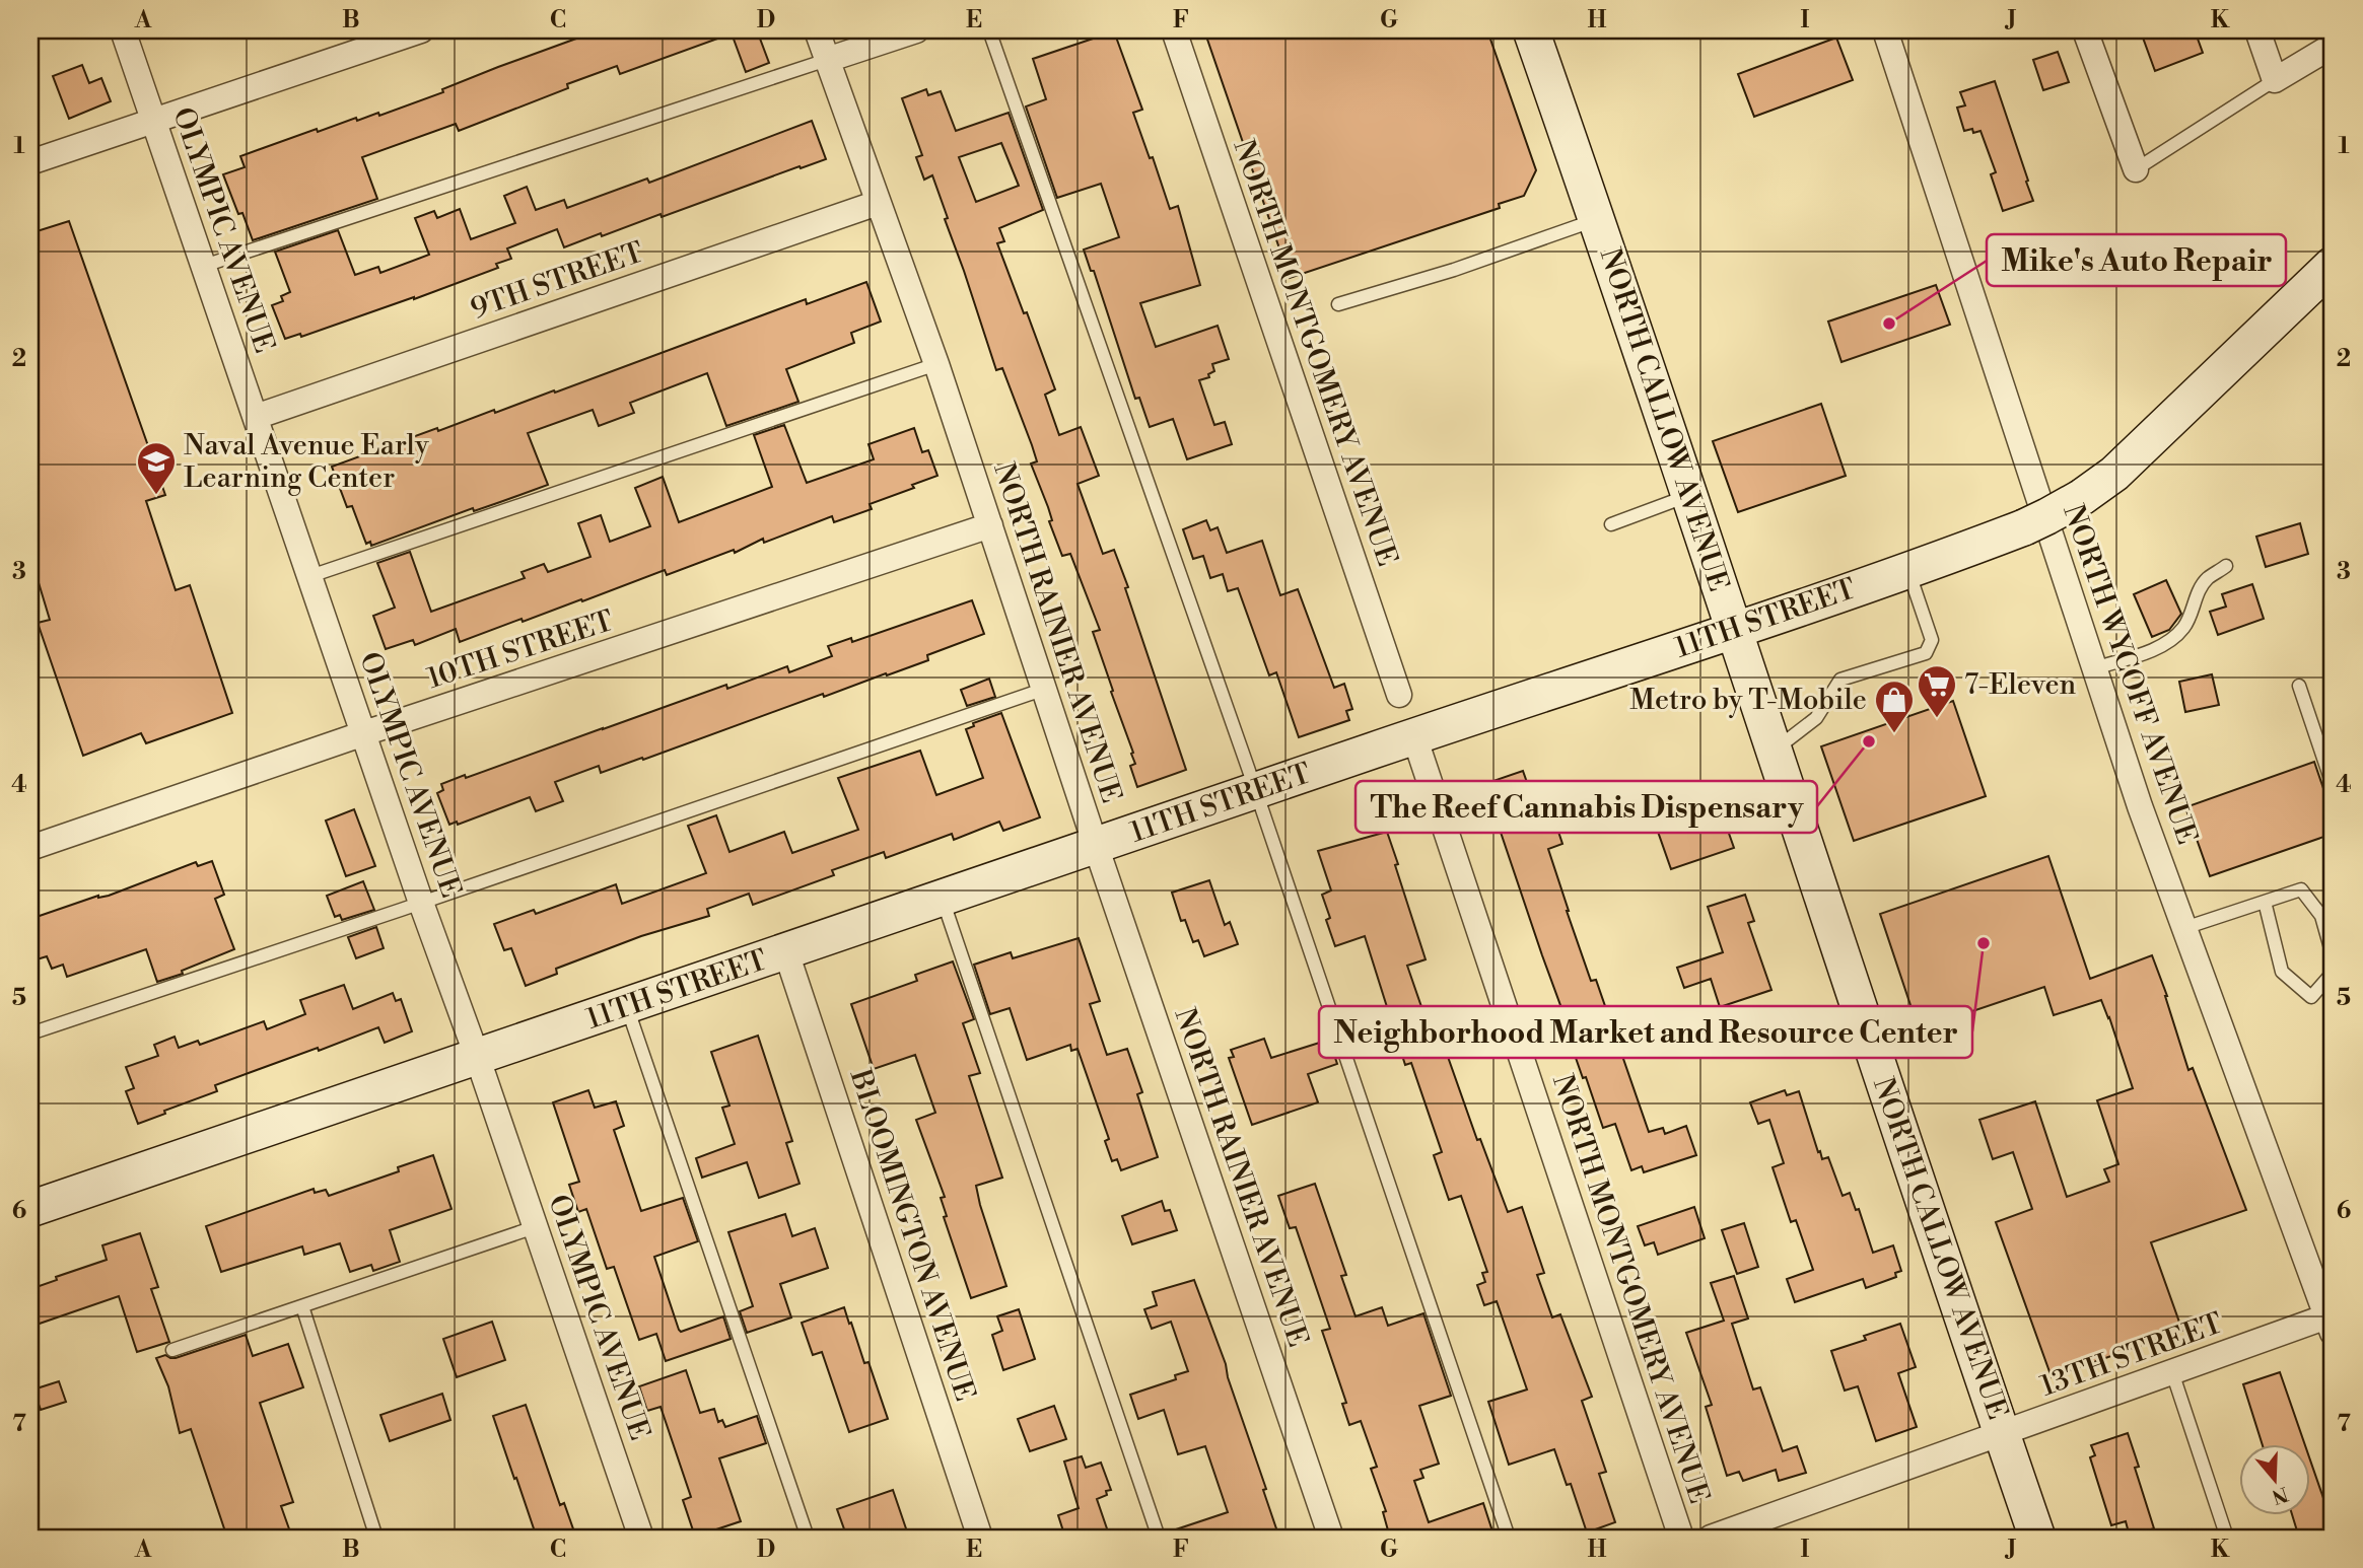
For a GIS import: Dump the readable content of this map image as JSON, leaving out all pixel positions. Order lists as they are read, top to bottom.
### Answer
{
  "streets": {
    "main road": ["NORTH CALLOW AVENUE", "11TH STREET"],
    "street": [
      "OLYMPIC AVENUE",
      "9TH STREET",
      "NORTH MONTGOMERY AVENUE",
      "NORTH RAINIER AVENUE",
      "10TH STREET",
      "NORTH WYCOFF AVENUE",
      "BLOOMINGTON AVENUE",
      "13TH STREET"
    ]
  },
  "crossings": [
    ["OLYMPIC AVENUE", "9TH STREET"],
    ["OLYMPIC AVENUE", "11TH STREET"],
    ["OLYMPIC AVENUE", "10TH STREET"],
    ["9TH STREET", "NORTH RAINIER AVENUE"],
    ["NORTH MONTGOMERY AVENUE", "11TH STREET"],
    ["NORTH CALLOW AVENUE", "11TH STREET"],
    ["NORTH CALLOW AVENUE", "13TH STREET"],
    ["11TH STREET", "NORTH RAINIER AVENUE"],
    ["11TH STREET", "BLOOMINGTON AVENUE"],
    ["NORTH RAINIER AVENUE", "10TH STREET"],
    ["NORTH WYCOFF AVENUE", "13TH STREET"]
  ],
  "places": {
    "other": ["Mike's Auto Repair", "The Reef Cannabis Dispensary", "Neighborhood Market and Resource Center"],
    "school or university": ["Naval Avenue Early Learning Center"],
    "supermarket": ["7-Eleven"],
    "shop": ["Metro by T-Mobile"]
  },
  "north": "bottom",
  "grid": {
    "columns": [
      "A",
      "B",
      "C",
      "D",
      "E",
      "F",
      "G",
      "H",
      "I",
      "J",
      "K"
    ],
    "rows": [
      "1",
      "2",
      "3",
      "4",
      "5",
      "6",
      "7"
    ]
  }
}
